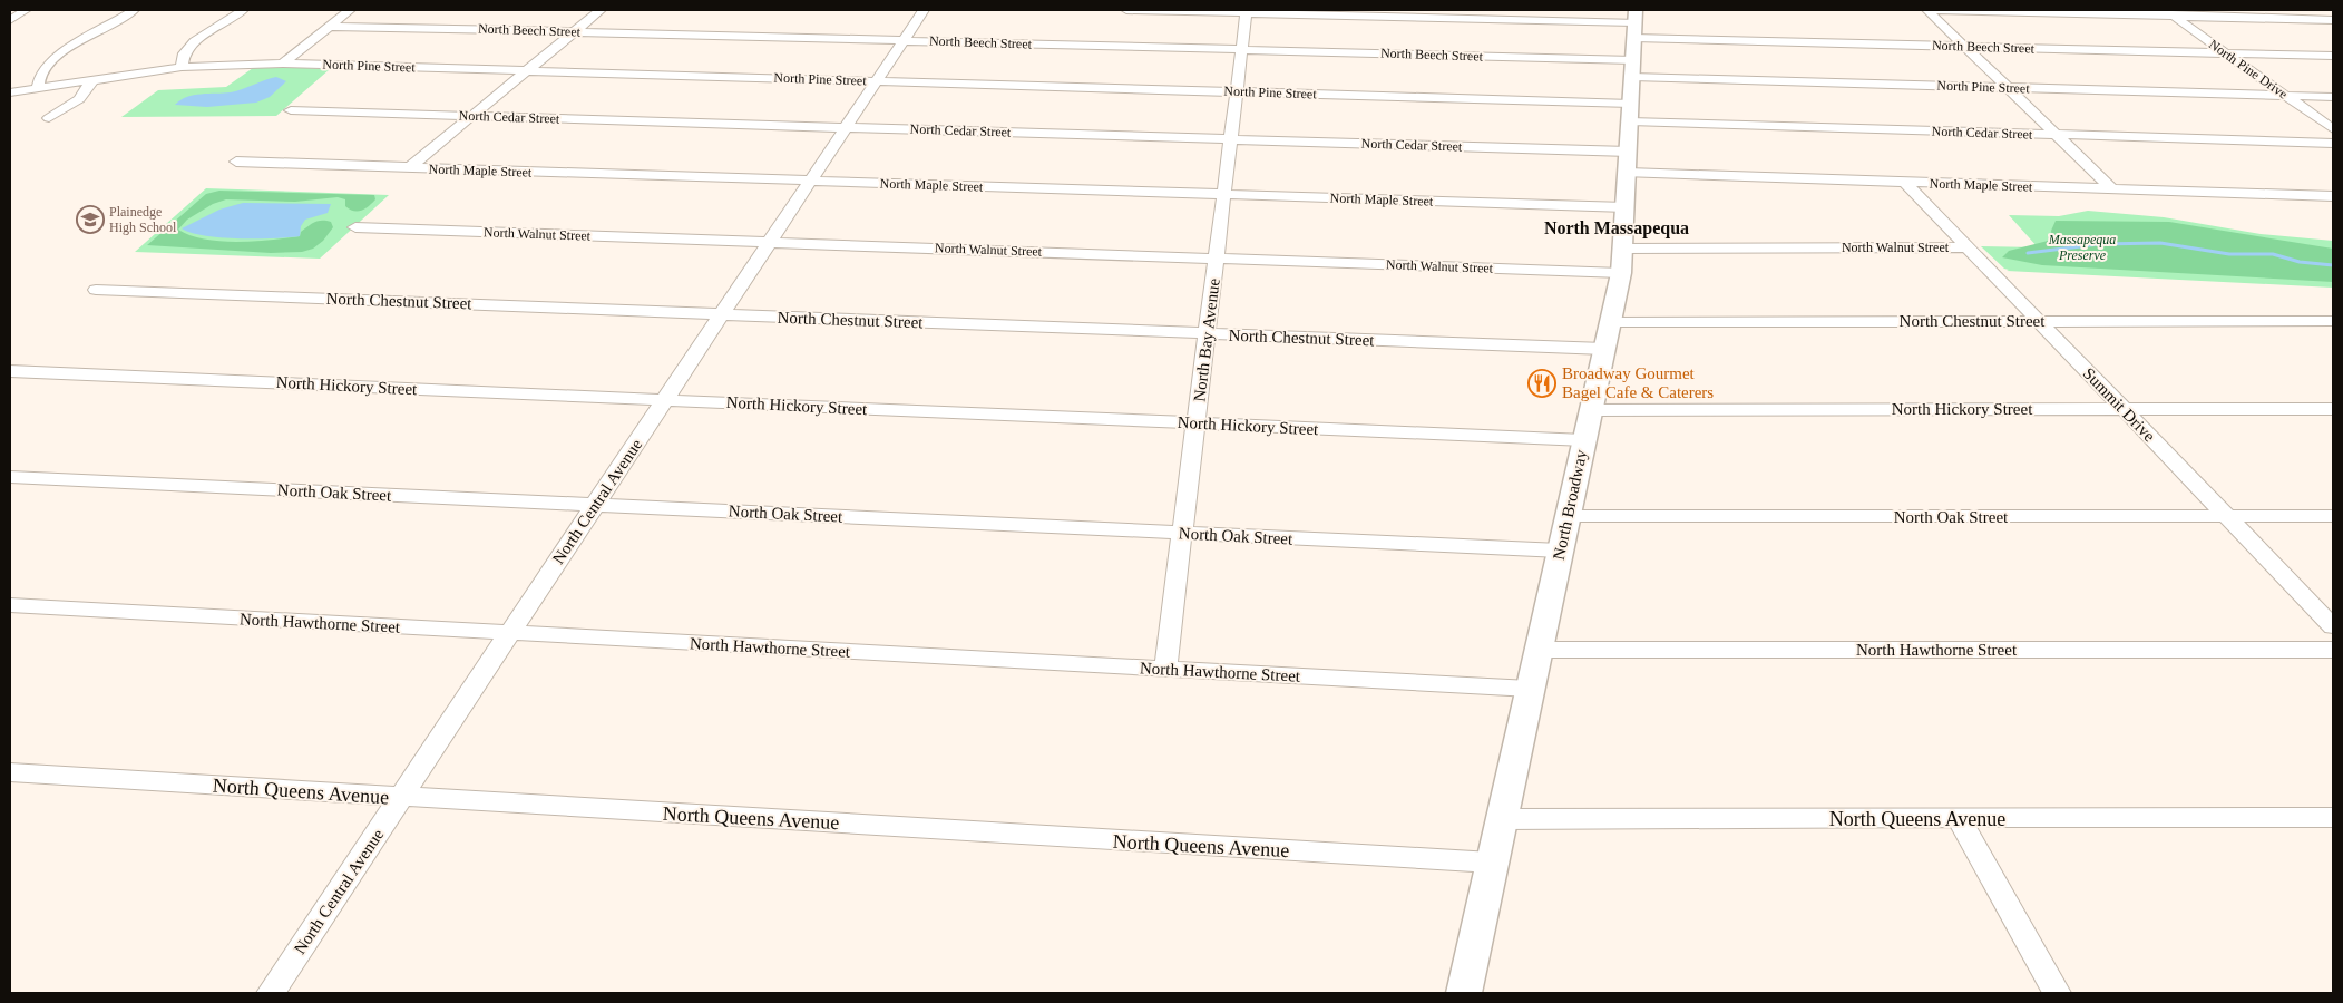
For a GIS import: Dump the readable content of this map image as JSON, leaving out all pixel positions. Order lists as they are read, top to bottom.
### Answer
{
  "streets": {
    "main road": ["North Broadway"],
    "street": [
      "North Beech Street",
      "North Pine Street",
      "North Pine Drive",
      "North Cedar Street",
      "North Maple Street",
      "North Walnut Street",
      "North Chestnut Street",
      "North Bay Avenue",
      "North Hickory Street",
      "Summit Drive",
      "North Oak Street",
      "North Central Avenue",
      "North Hawthorne Street",
      "North Queens Avenue"
    ]
  },
  "crossings": [
    ["North Beech Street", "North Pine Street"],
    ["North Beech Street", "North Pine Drive"],
    ["North Beech Street", "North Bay Avenue"],
    ["North Beech Street", "North Central Avenue"],
    ["North Beech Street", "North Broadway"],
    ["North Pine Street", "North Pine Drive"],
    ["North Pine Street", "North Bay Avenue"],
    ["North Pine Street", "North Central Avenue"],
    ["North Pine Street", "North Broadway"],
    ["North Cedar Street", "North Bay Avenue"],
    ["North Cedar Street", "North Central Avenue"],
    ["North Cedar Street", "North Broadway"],
    ["North Maple Street", "North Bay Avenue"],
    ["North Maple Street", "Summit Drive"],
    ["North Maple Street", "North Central Avenue"],
    ["North Maple Street", "North Broadway"],
    ["North Walnut Street", "North Bay Avenue"],
    ["North Walnut Street", "Summit Drive"],
    ["North Walnut Street", "North Central Avenue"],
    ["North Walnut Street", "North Broadway"],
    ["North Chestnut Street", "North Bay Avenue"],
    ["North Chestnut Street", "Summit Drive"],
    ["North Chestnut Street", "North Central Avenue"],
    ["North Chestnut Street", "North Broadway"],
    ["North Bay Avenue", "North Hickory Street"],
    ["North Bay Avenue", "North Oak Street"],
    ["North Bay Avenue", "North Hawthorne Street"],
    ["North Hickory Street", "Summit Drive"],
    ["North Hickory Street", "North Central Avenue"],
    ["North Hickory Street", "North Broadway"],
    ["Summit Drive", "North Oak Street"],
    ["North Oak Street", "North Central Avenue"],
    ["North Oak Street", "North Broadway"],
    ["North Central Avenue", "North Hawthorne Street"],
    ["North Central Avenue", "North Queens Avenue"],
    ["North Broadway", "North Hawthorne Street"],
    ["North Broadway", "North Queens Avenue"]
  ],
  "districts": ["North Massapequa"],
  "parks": ["Massapequa Preserve"],
  "places": {
    "school or university": ["Plainedge High School"],
    "restaurant": ["Broadway Gourmet Bagel Cafe & Caterers"]
  }
}
